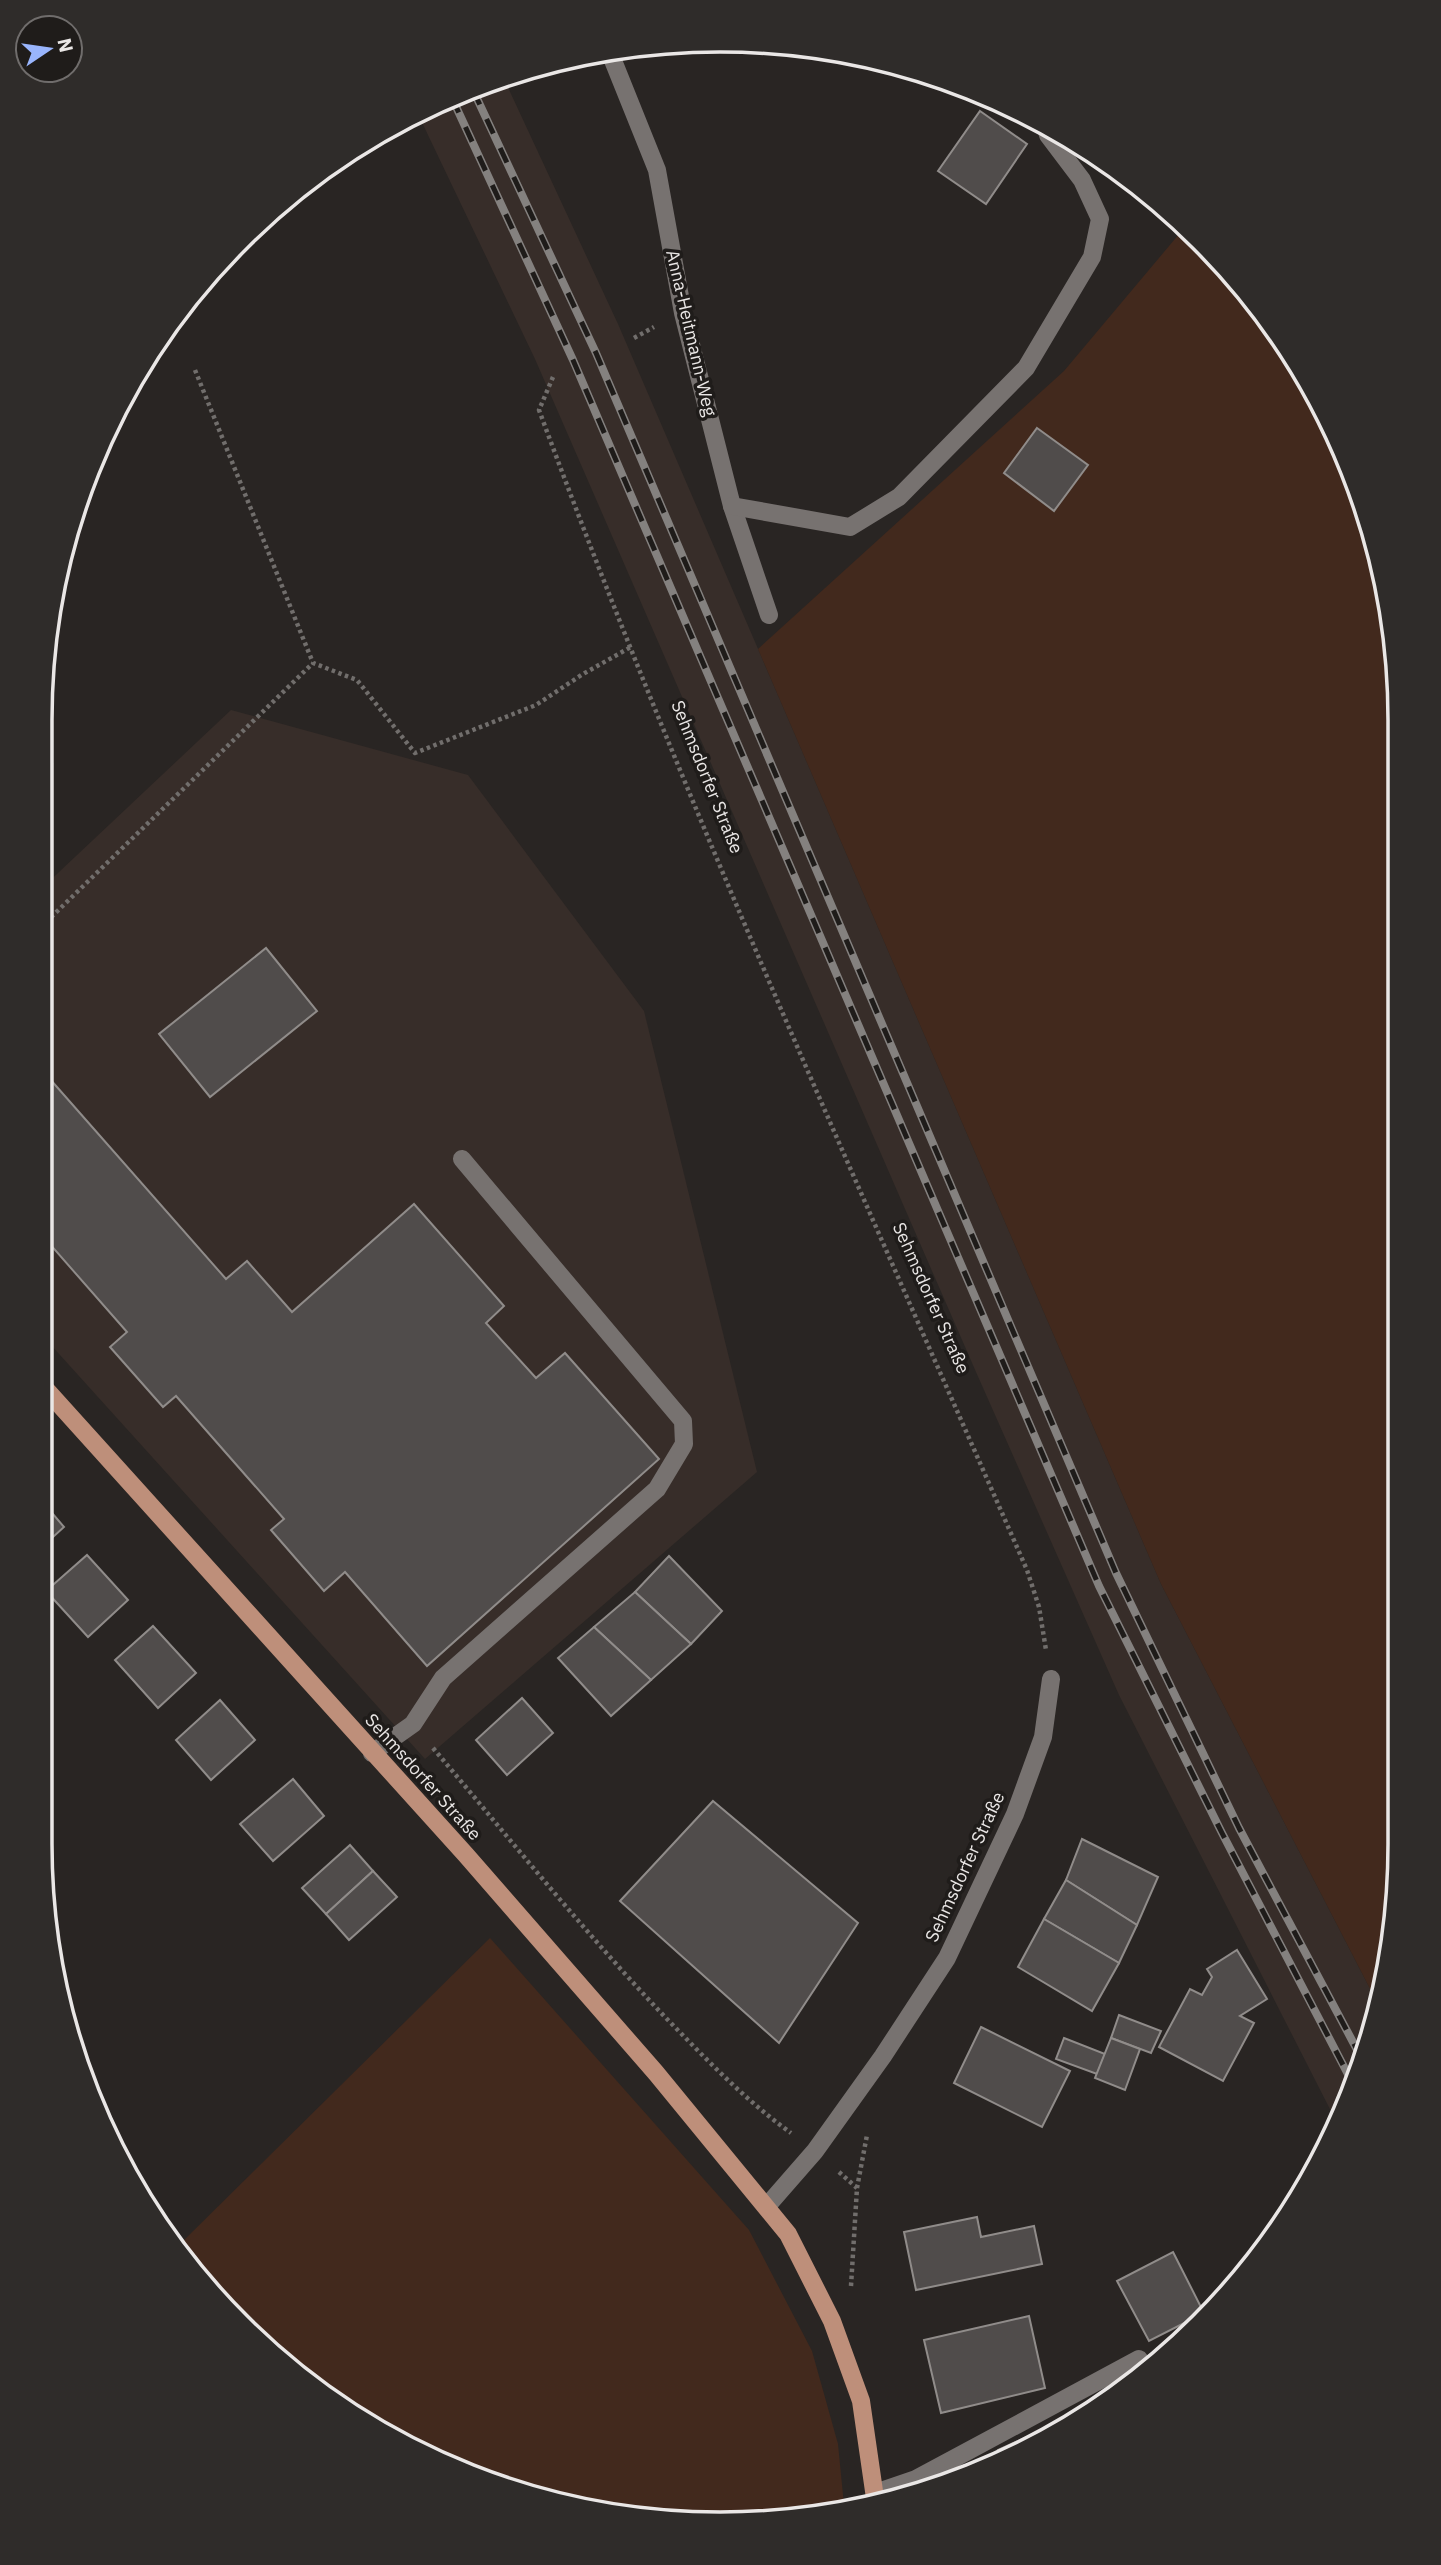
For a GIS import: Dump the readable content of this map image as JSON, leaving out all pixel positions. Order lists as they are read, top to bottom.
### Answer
{
  "streets": {
    "main road": ["Sehmsdorfer Straße"],
    "street": ["Anna-Heitmann-Weg"]
  },
  "north": "right"
}
